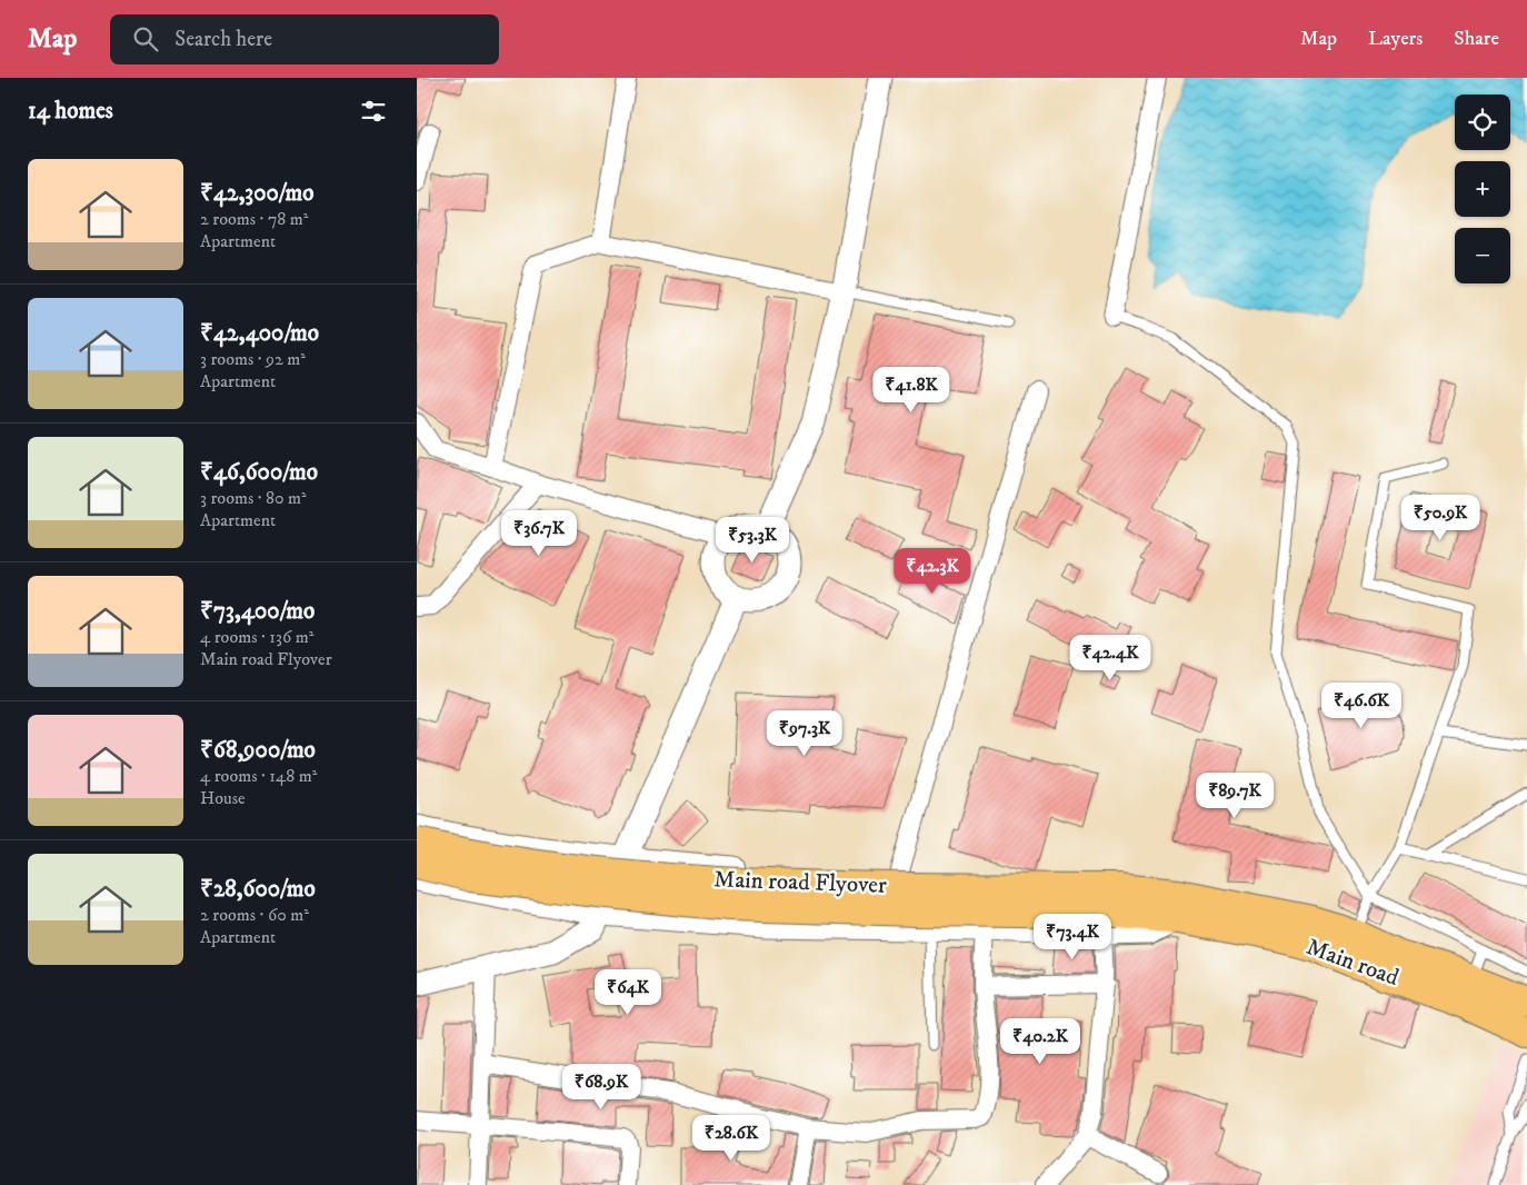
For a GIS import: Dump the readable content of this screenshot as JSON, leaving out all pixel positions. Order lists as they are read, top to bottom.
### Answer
{
  "streets": {
    "main road": ["Main road Flyover", "Main road"]
  },
  "crossings": [
    ["Main road Flyover", "Main road"]
  ],
  "page": {
    "header": "Map",
    "search": "Search here",
    "nav": ["Map", "Layers", "Share"],
    "heading": "14 homes",
    "map_buttons": ["+", "−"],
    "list": [
      {
        "name": "₹42,300/mo",
        "note": "2 rooms · 78 m² · Apartment"
      },
      {
        "name": "₹42,400/mo",
        "note": "3 rooms · 92 m² · Apartment"
      },
      {
        "name": "₹46,600/mo",
        "note": "3 rooms · 80 m² · Apartment"
      },
      {
        "name": "₹73,400/mo",
        "note": "4 rooms · 136 m² · Main road Flyover"
      },
      {
        "name": "₹68,900/mo",
        "note": "4 rooms · 148 m² · House"
      },
      {
        "name": "₹28,600/mo",
        "note": "2 rooms · 60 m² · Apartment"
      }
    ],
    "price": [
      "₹41.8K",
      "₹50.9K",
      "₹36.7K",
      "₹53.3K",
      "₹42.3K",
      "₹42.4K",
      "₹46.6K",
      "₹97.3K",
      "₹89.7K",
      "₹73.4K",
      "₹64K",
      "₹40.2K",
      "₹68.9K",
      "₹28.6K"
    ]
  }
}
